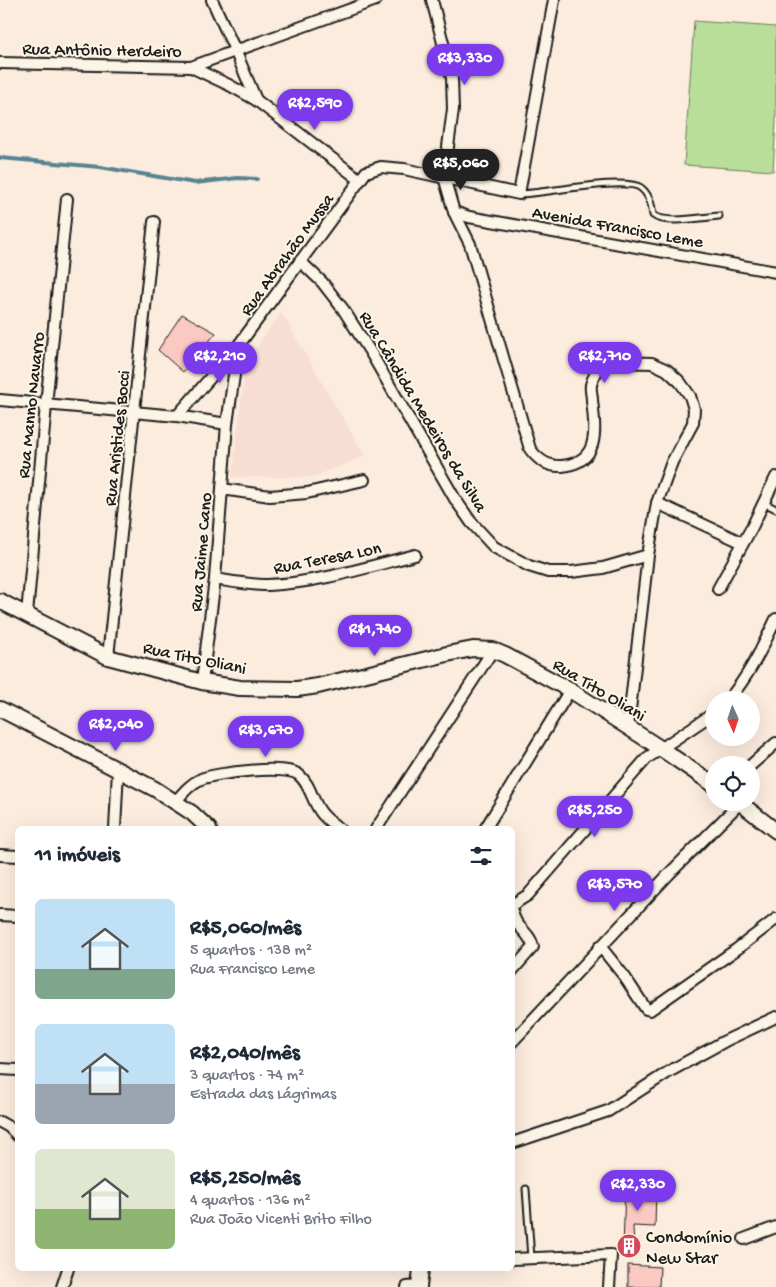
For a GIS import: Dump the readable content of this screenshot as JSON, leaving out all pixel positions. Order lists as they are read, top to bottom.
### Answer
{
  "streets": {
    "street": [
      "Rua Antônio Herdeiro",
      "Avenida Francisco Leme",
      "Rua Abrahão Mussa",
      "Rua Manno Navarro",
      "Rua Cândida Medeiros da Silva",
      "Rua Aristides Bocci",
      "Rua Jaime Cano",
      "Rua Teresa Lon",
      "Rua Tito Oliani"
    ]
  },
  "crossings": [
    ["Rua Abrahão Mussa", "Rua Cândida Medeiros da Silva"],
    ["Rua Abrahão Mussa", "Rua Jaime Cano"],
    ["Rua Manno Navarro", "Rua Tito Oliani"],
    ["Rua Aristides Bocci", "Rua Tito Oliani"],
    ["Rua Jaime Cano", "Rua Teresa Lon"],
    ["Rua Jaime Cano", "Rua Tito Oliani"]
  ],
  "places": {
    "building": ["Condomínio New Star"]
  },
  "north": "bottom",
  "page": {
    "price": [
      "R$3,330",
      "R$2,590",
      "R$5,060",
      "R$2,210",
      "R$2,710",
      "R$1,740",
      "R$2,040",
      "R$3,670",
      "R$5,250",
      "R$3,570",
      "R$2,330"
    ],
    "heading": "11 imóveis",
    "list": [
      {
        "name": "R$5,060/mês",
        "note": "5 quartos · 138 m² · Rua Francisco Leme"
      },
      {
        "name": "R$2,040/mês",
        "note": "3 quartos · 74 m² · Estrada das Lágrimas"
      },
      {
        "name": "R$5,250/mês",
        "note": "4 quartos · 136 m² · Rua João Vicenti Brito Filho"
      }
    ]
  }
}
